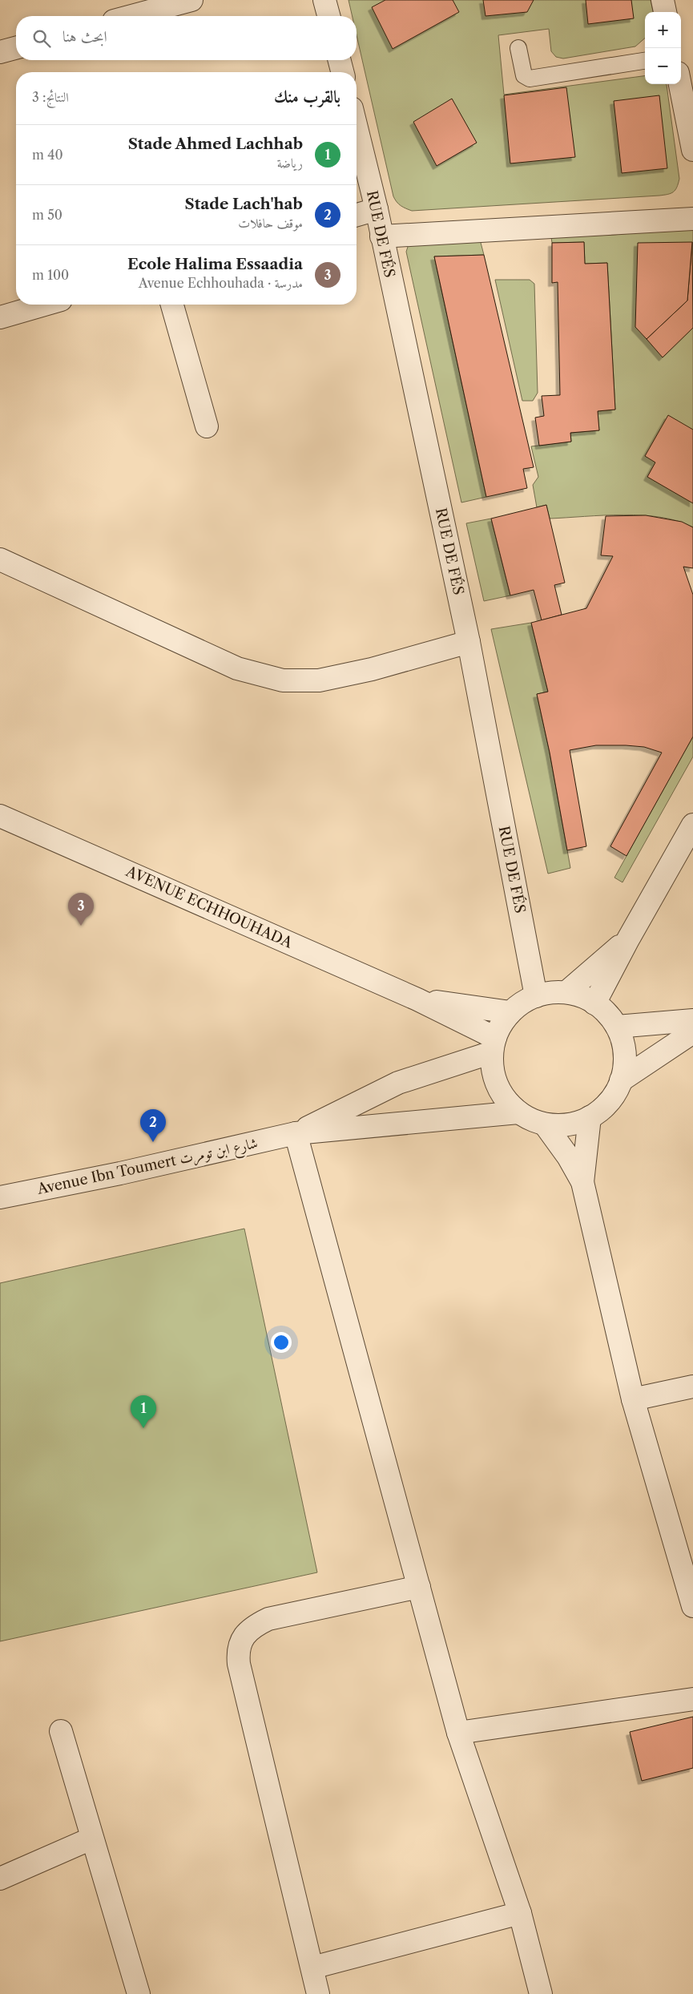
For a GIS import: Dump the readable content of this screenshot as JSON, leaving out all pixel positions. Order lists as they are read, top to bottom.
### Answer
{
  "streets": {
    "street": ["RUE DE FÉS", "AVENUE ECHHOUHADA", "Avenue Ibn Toumert شارع ابن تومرت"]
  },
  "crossings": [
    ["RUE DE FÉS", "AVENUE ECHHOUHADA"],
    ["RUE DE FÉS", "Avenue Ibn Toumert شارع ابن تومرت"],
    ["AVENUE ECHHOUHADA", "Avenue Ibn Toumert شارع ابن تومرت"]
  ],
  "page": {
    "map_buttons": ["+", "−"],
    "search": "ابحث هنا",
    "heading": ["بالقرب منك", "النتائج: 3"],
    "list": [
      {
        "mark": "1",
        "name": "Stade Ahmed Lachhab",
        "note": "رياضة",
        "value": "40 m"
      },
      {
        "mark": "2",
        "name": "Stade Lach'hab",
        "note": "موقف حافلات",
        "value": "50 m"
      },
      {
        "mark": "3",
        "name": "Ecole Halima Essaadia",
        "note": "مدرسة · Avenue Echhouhada",
        "value": "100 m"
      }
    ],
    "pins": ["3", "2", "1"]
  }
}
